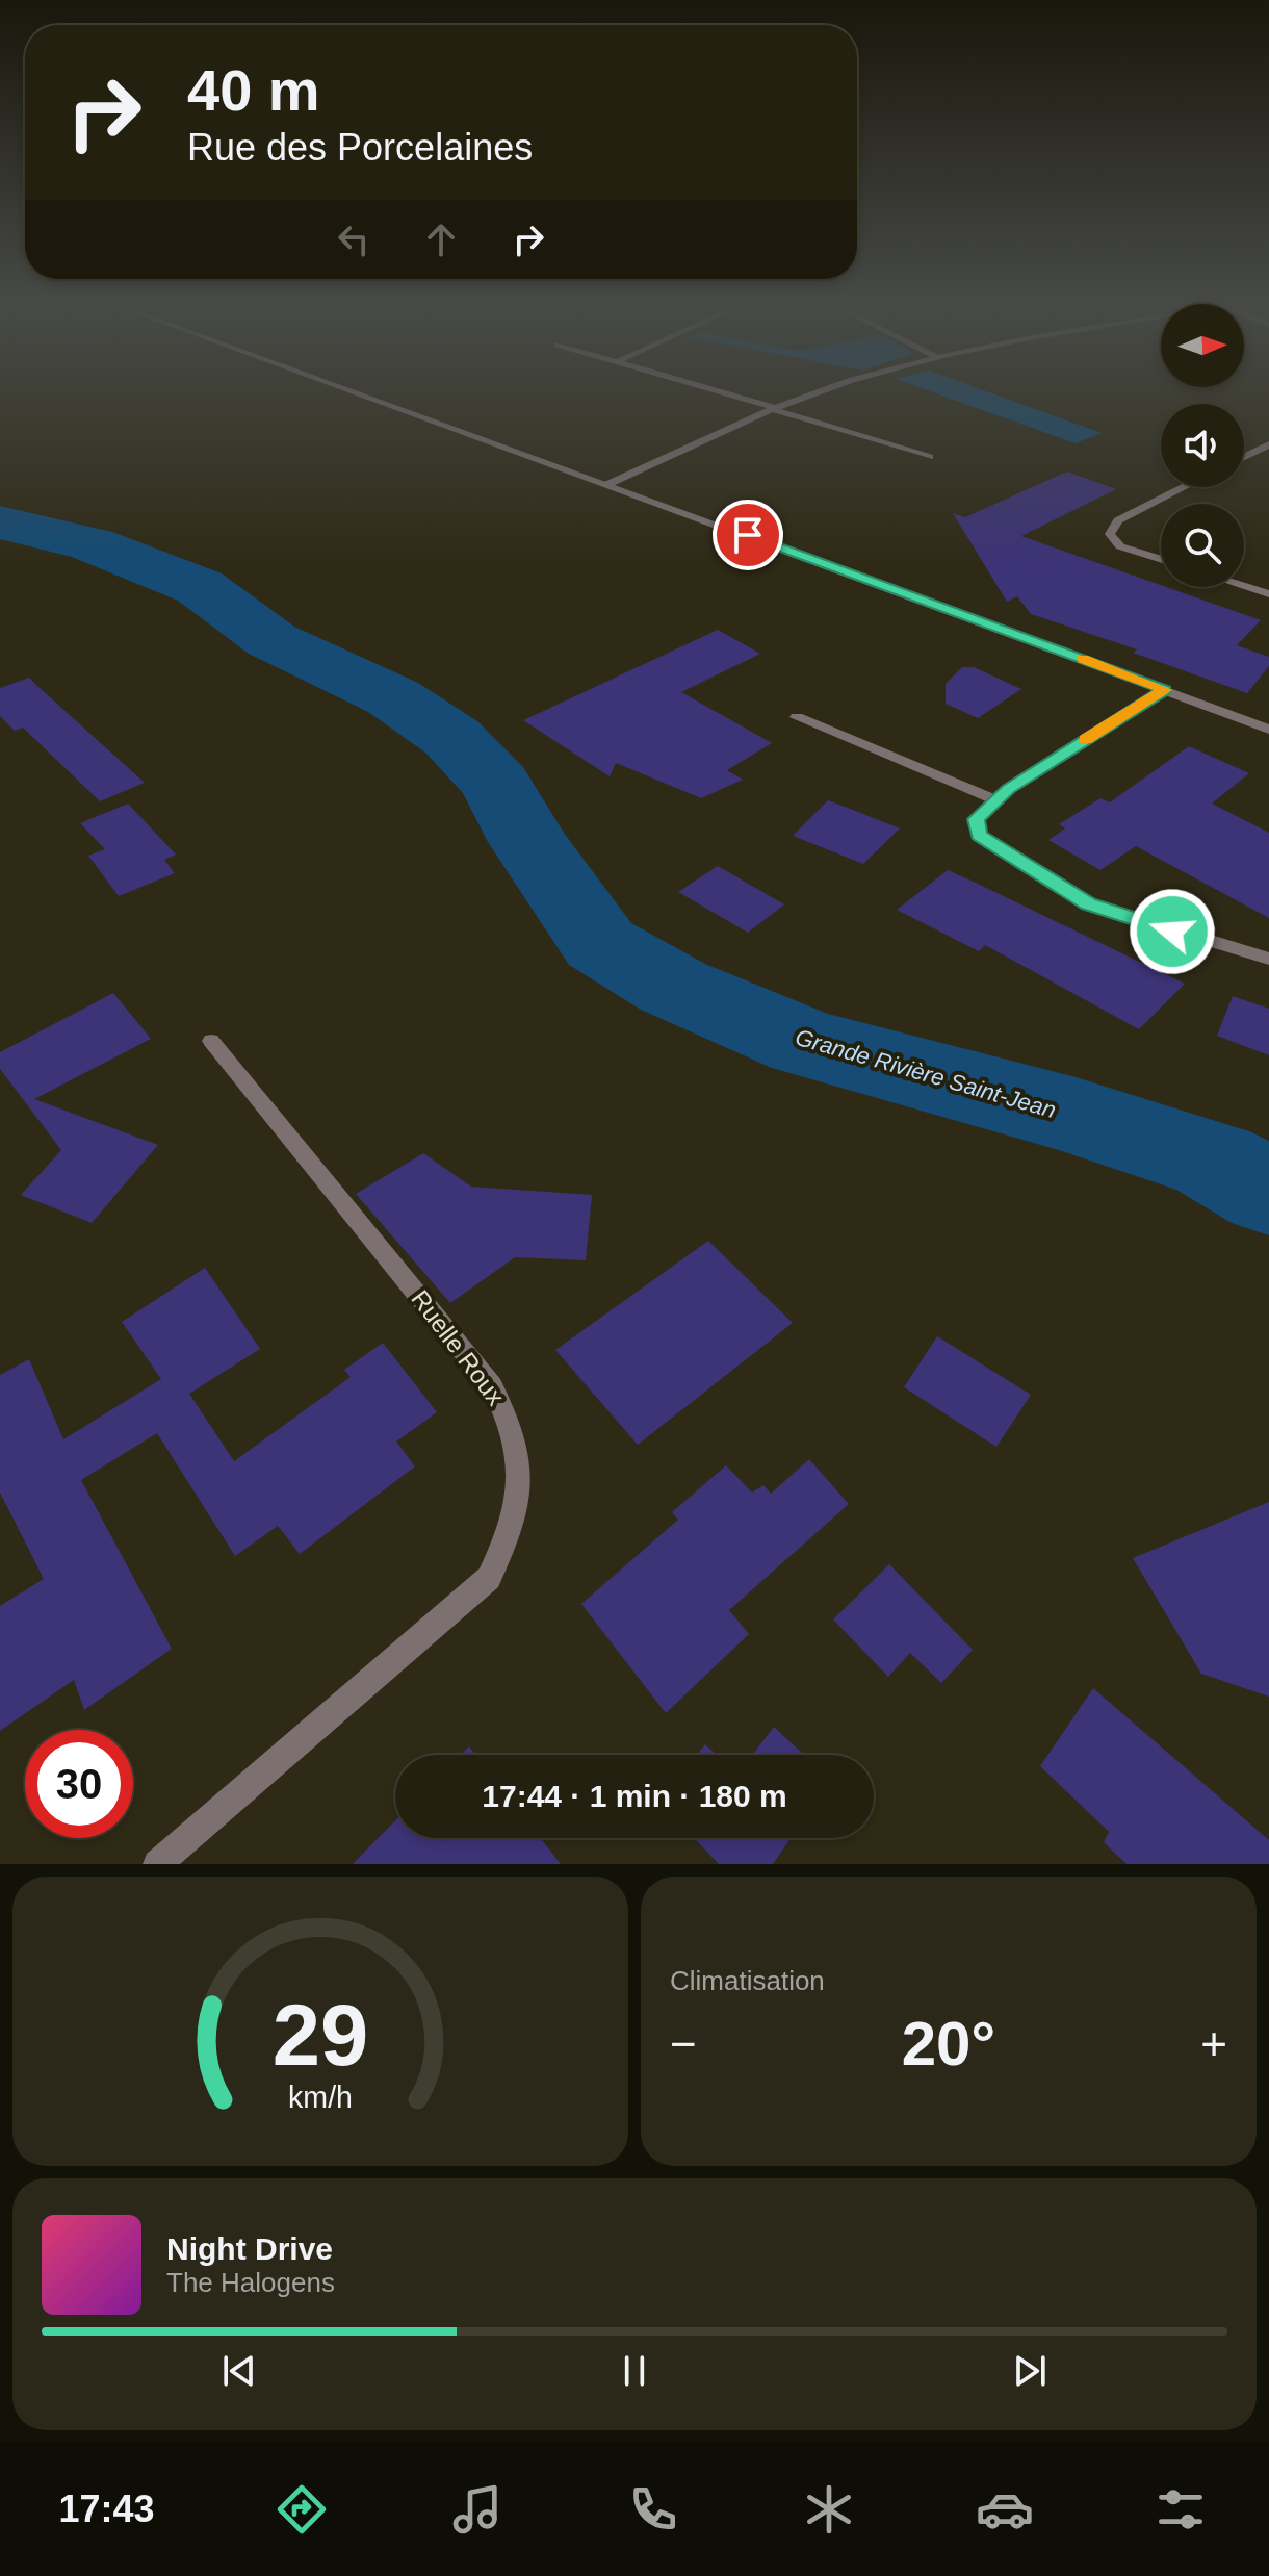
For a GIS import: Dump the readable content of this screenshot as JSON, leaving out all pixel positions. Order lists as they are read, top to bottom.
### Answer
{
  "streets": {
    "street": ["Ruelle Roux"]
  },
  "water": ["Grande Rivière Saint-Jean"],
  "north": "right",
  "page": {
    "turn": ["40 m", "Rue des Porcelaines"],
    "limit": "30",
    "trip": "17:44 · 1 min · 180 m",
    "tile": "Climatisation",
    "heat": ["−", "20°", "+"],
    "song": ["Night Drive", "The Halogens"],
    "tabs": "17:43",
    "gauge": ["29", "km/h"]
  }
}
